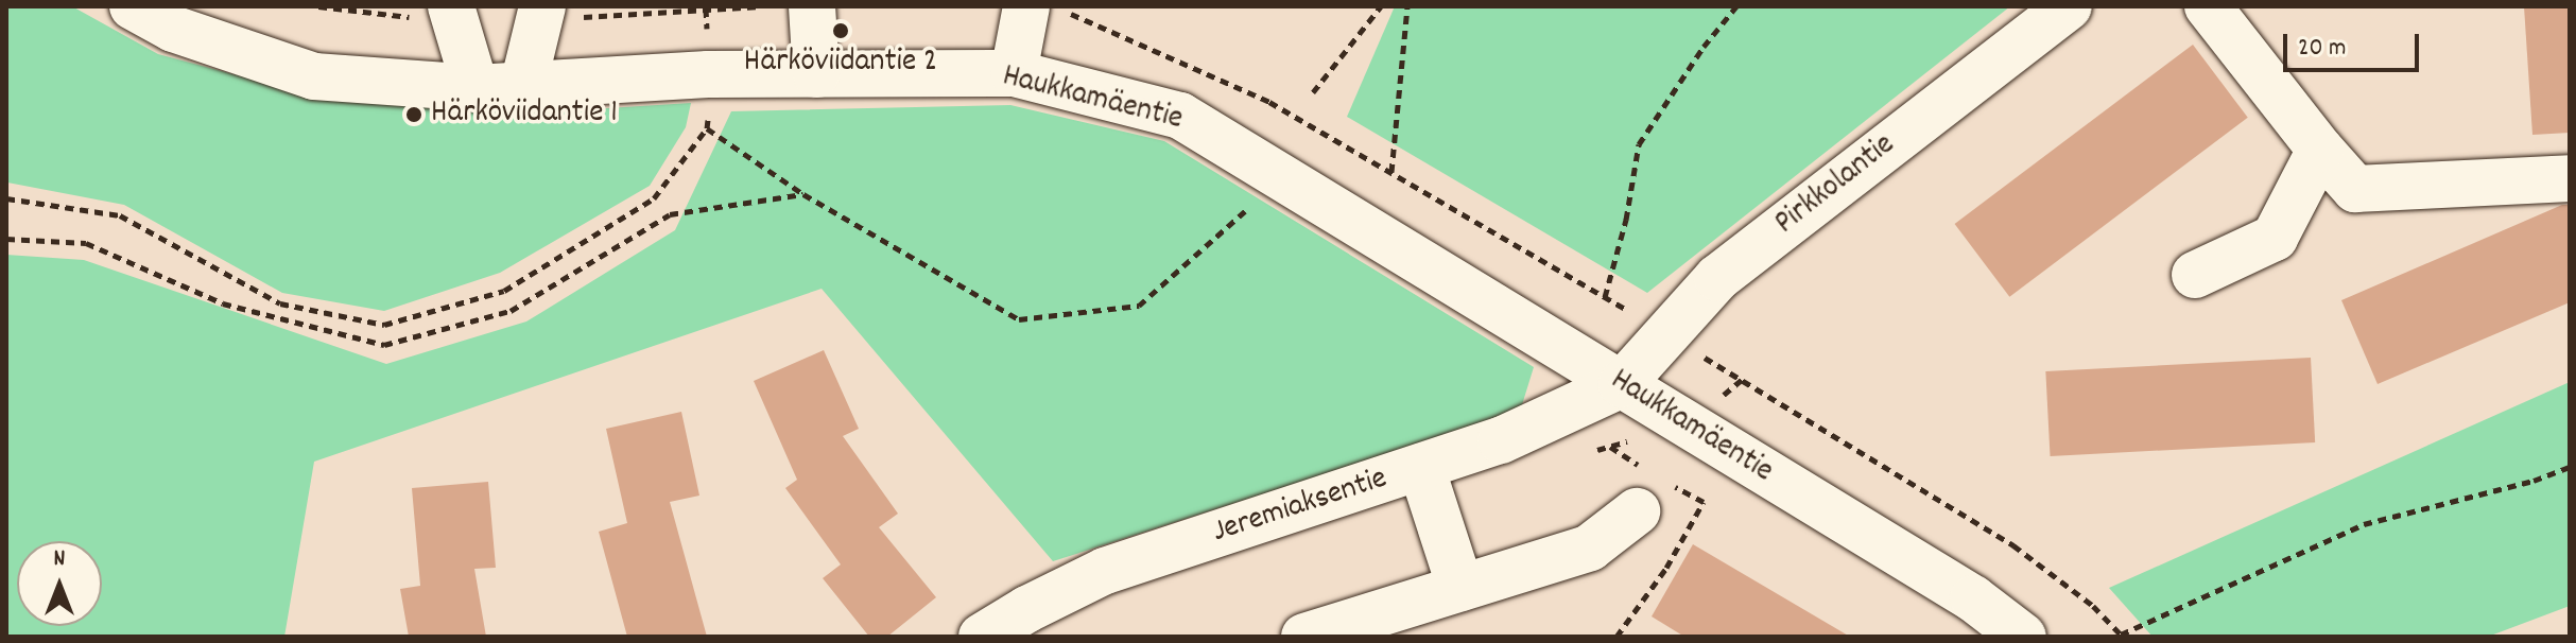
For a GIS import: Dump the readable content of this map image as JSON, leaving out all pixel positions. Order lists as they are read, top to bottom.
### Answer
{
  "streets": {
    "street": ["Haukkamäentie", "Pirkkolantie", "Jeremiaksentie"]
  },
  "crossings": [
    ["Haukkamäentie", "Pirkkolantie"],
    ["Haukkamäentie", "Jeremiaksentie"],
    ["Pirkkolantie", "Jeremiaksentie"]
  ],
  "places": ["Härköviidantie 2", "Härköviidantie 1"],
  "scale_bar": "20 m",
  "north": "top"
}
